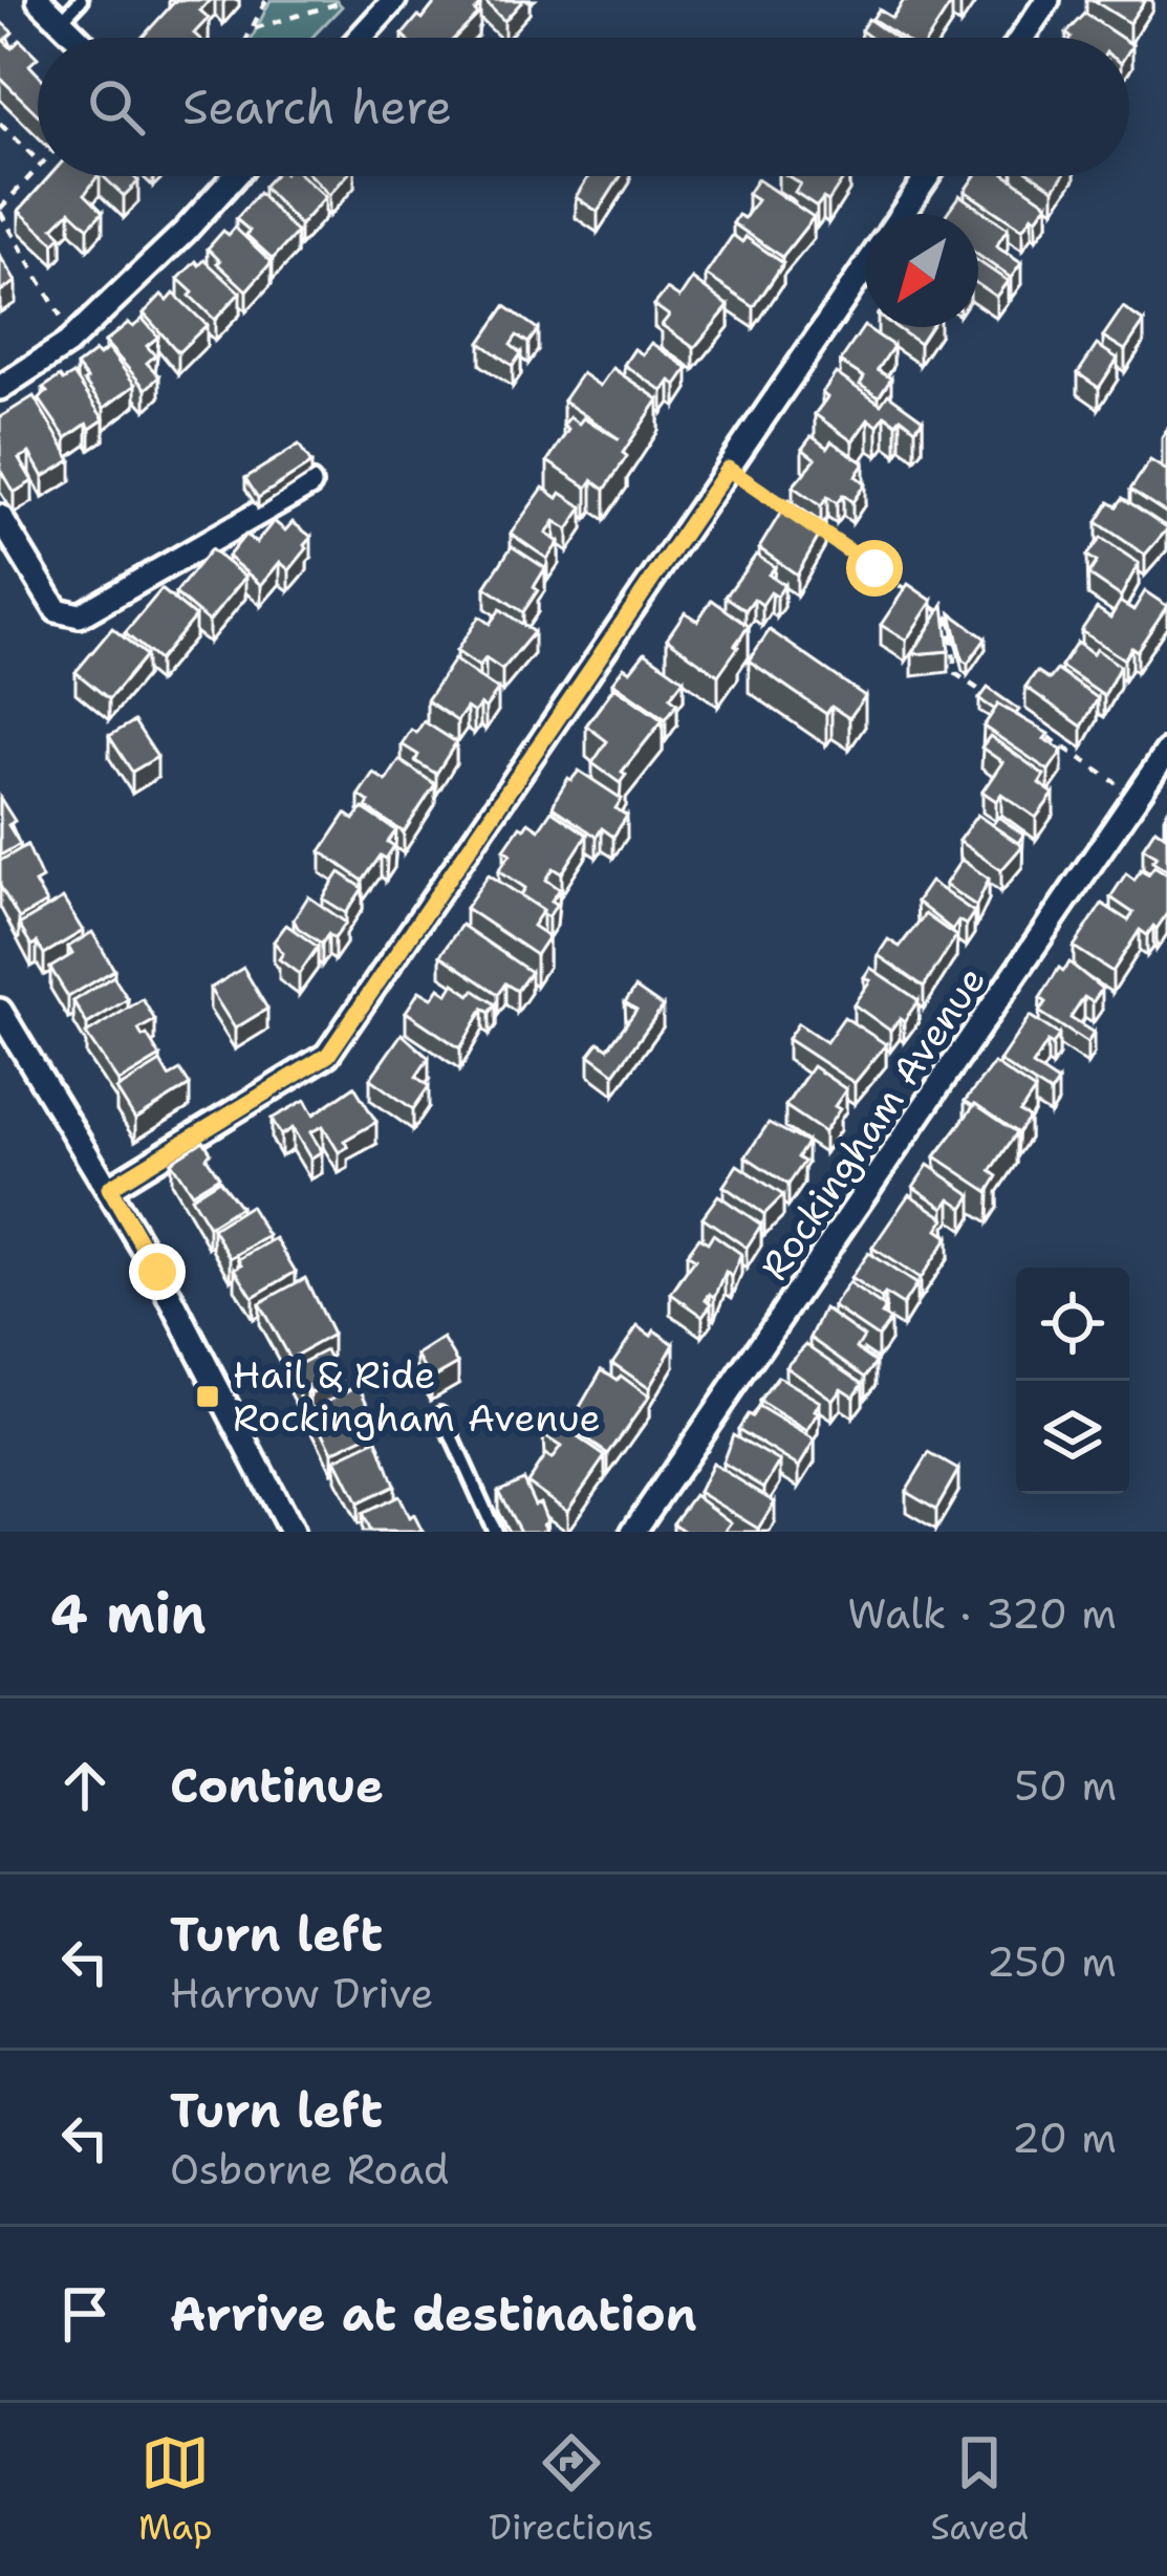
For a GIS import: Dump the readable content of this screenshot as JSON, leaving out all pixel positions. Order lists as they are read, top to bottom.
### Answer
{
  "streets": {
    "street": ["Rockingham Avenue"]
  },
  "places": {
    "transit": ["Hail & Ride Rockingham Avenue"]
  },
  "north": "bottom left",
  "page": {
    "search": "Search here",
    "heading": ["4 min", "Walk · 320 m"],
    "list": [
      ["Continue", "50 m"],
      ["Turn left", "Harrow Drive", "250 m"],
      ["Turn left", "Osborne Road", "20 m"],
      "Arrive at destination"
    ],
    "nav": ["Map", "Directions", "Saved"]
  }
}
